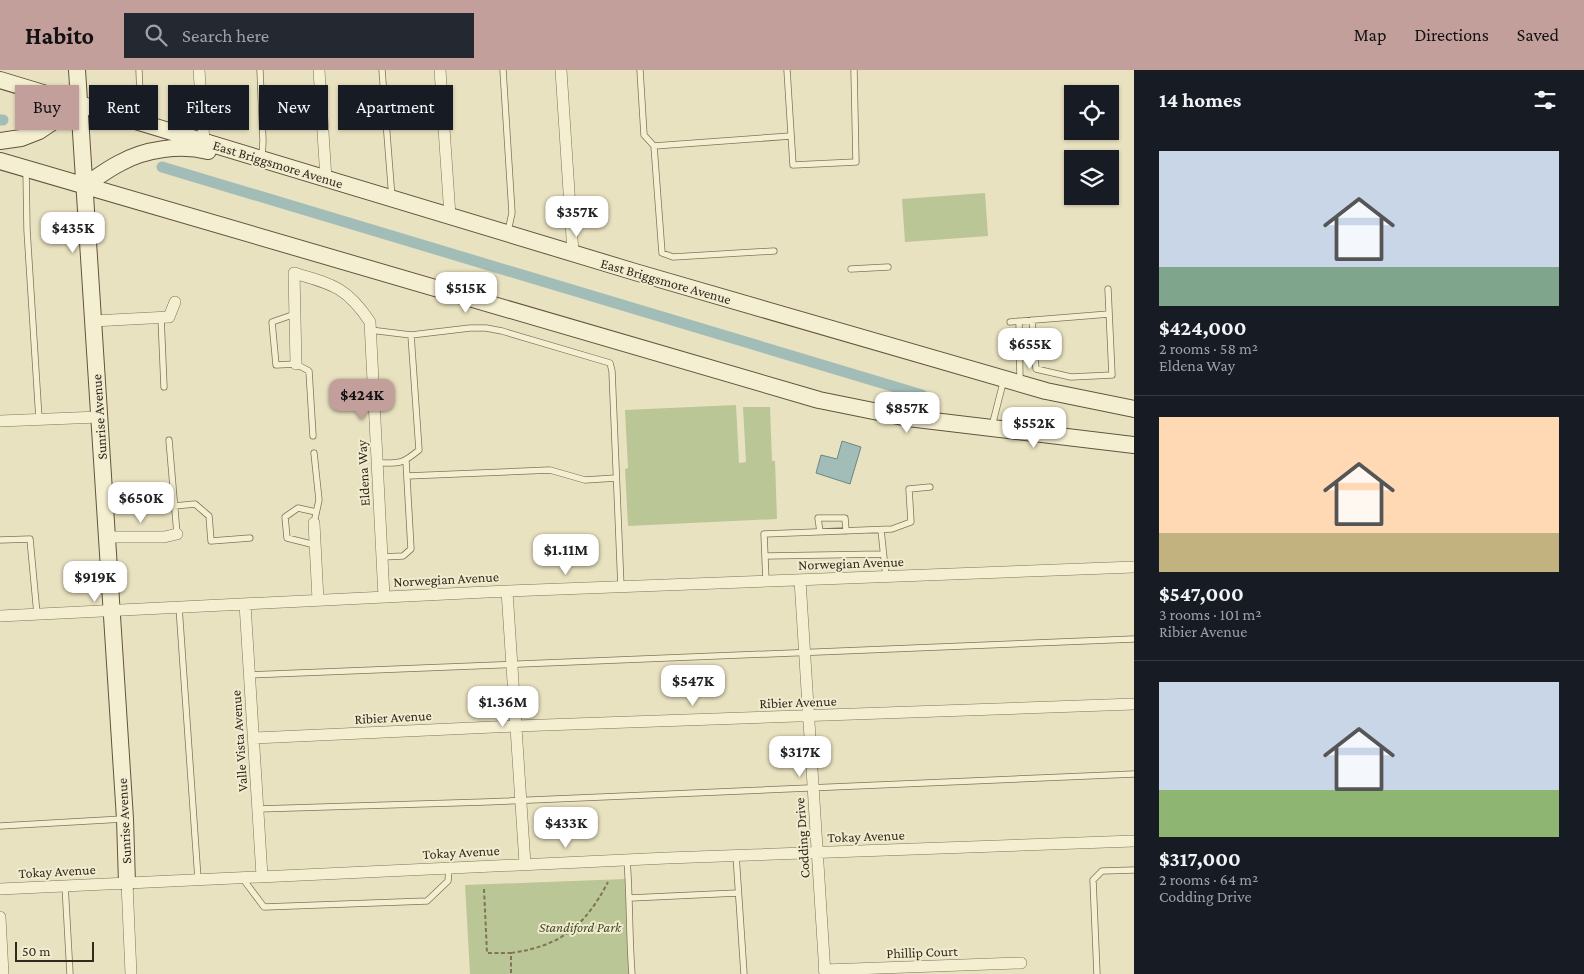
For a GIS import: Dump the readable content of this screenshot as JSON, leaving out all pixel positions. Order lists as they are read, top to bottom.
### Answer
{
  "streets": {
    "main road": ["East Briggsmore Avenue", "Sunrise Avenue"],
    "street": [
      "Eldena Way",
      "Norwegian Avenue",
      "Ribier Avenue",
      "Valle Vista Avenue",
      "Tokay Avenue",
      "Codding Drive",
      "Phillip Court"
    ]
  },
  "crossings": [
    ["East Briggsmore Avenue", "Sunrise Avenue"],
    ["Sunrise Avenue", "Norwegian Avenue"],
    ["Sunrise Avenue", "Tokay Avenue"],
    ["Eldena Way", "Norwegian Avenue"],
    ["Norwegian Avenue", "Valle Vista Avenue"],
    ["Norwegian Avenue", "Codding Drive"],
    ["Ribier Avenue", "Valle Vista Avenue"],
    ["Ribier Avenue", "Codding Drive"],
    ["Valle Vista Avenue", "Tokay Avenue"],
    ["Tokay Avenue", "Codding Drive"],
    ["Codding Drive", "Phillip Court"]
  ],
  "parks": ["Standiford Park"],
  "scale_bar": "50 m",
  "page": {
    "header": "Habito",
    "search": "Search here",
    "nav": ["Map", "Directions", "Saved"],
    "heading": "14 homes",
    "chip": [
      "Buy",
      "Rent",
      "Filters",
      "New",
      "Apartment"
    ],
    "list": [
      {
        "name": "$424,000",
        "note": "2 rooms · 58 m² · Eldena Way"
      },
      {
        "name": "$547,000",
        "note": "3 rooms · 101 m² · Ribier Avenue"
      },
      {
        "name": "$317,000",
        "note": "2 rooms · 64 m² · Codding Drive"
      }
    ],
    "price": [
      "$357K",
      "$435K",
      "$515K",
      "$655K",
      "$424K",
      "$857K",
      "$552K",
      "$650K",
      "$1.11M",
      "$919K",
      "$547K",
      "$1.36M",
      "$317K",
      "$433K"
    ],
    "scale": "50 m"
  }
}
